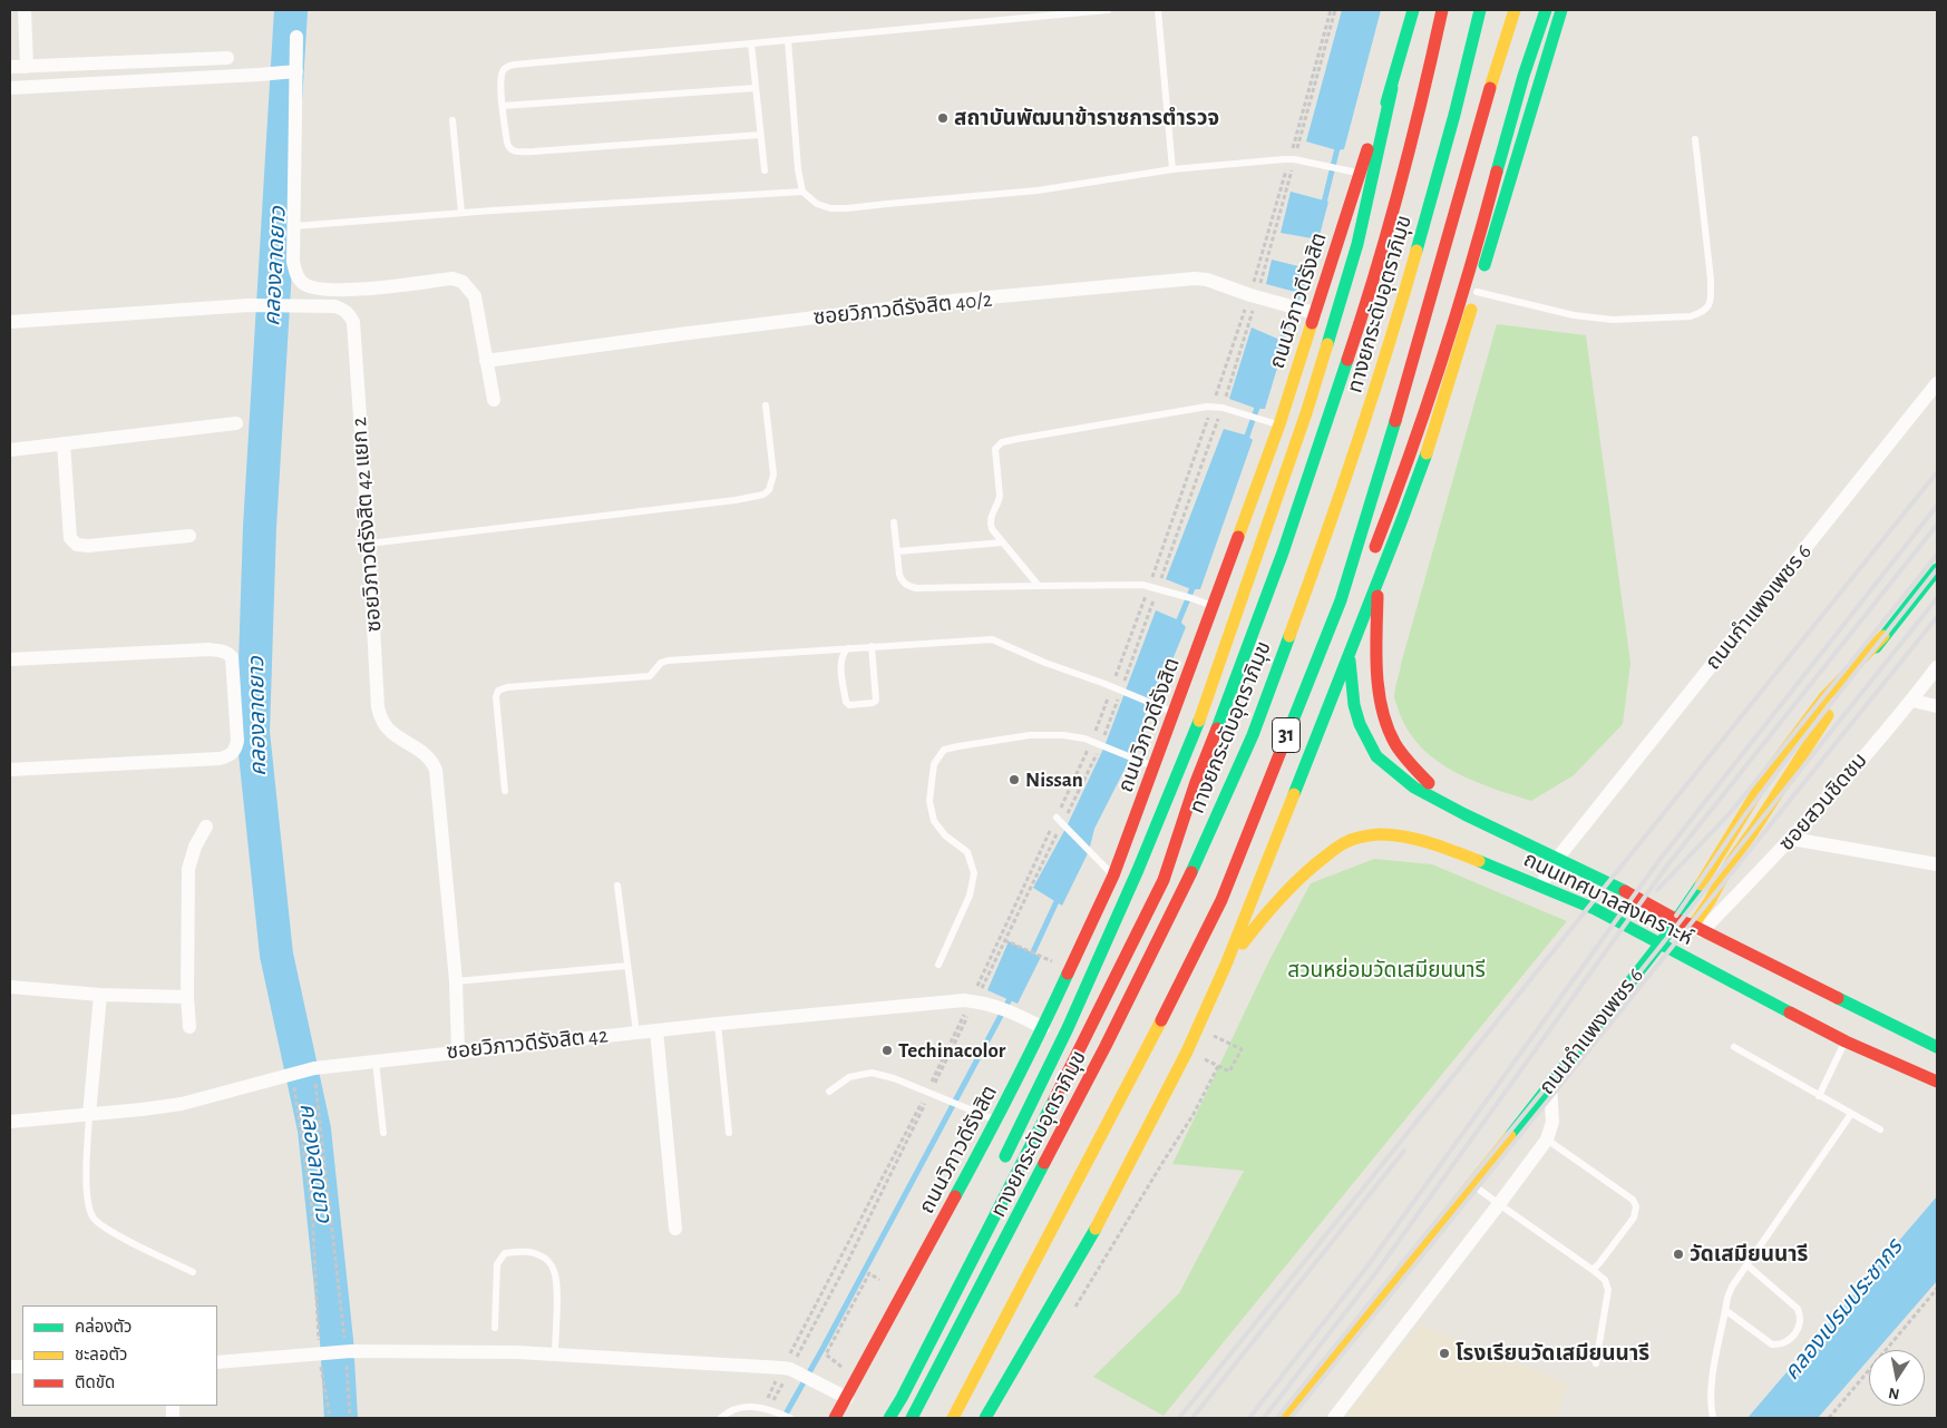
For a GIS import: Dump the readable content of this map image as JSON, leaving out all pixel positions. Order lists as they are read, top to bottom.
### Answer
{
  "streets": {
    "main road": [
      "ถนนวิภาวดีรังสิต",
      "ทางยกระดับอุตราภิมุข",
      "ถนนกำแพงเพชร 6",
      "31",
      "ถนนเทศบาลสงเคราะห์"
    ],
    "street": [
      "ซอยวิภาวดีรังสิต 40/2",
      "ซอยวิภาวดีรังสิต 42 แยก 2",
      "ซอยสวนชิดชม",
      "ซอยวิภาวดีรังสิต 42"
    ]
  },
  "crossings": [
    ["ถนนวิภาวดีรังสิต", "ซอยวิภาวดีรังสิต 40/2"],
    ["ถนนวิภาวดีรังสิต", "ซอยวิภาวดีรังสิต 42"],
    ["ซอยวิภาวดีรังสิต 42 แยก 2", "ซอยวิภาวดีรังสิต 42"],
    ["ถนนกำแพงเพชร 6", "ซอยสวนชิดชม"],
    ["ถนนกำแพงเพชร 6", "ถนนเทศบาลสงเคราะห์"],
    ["31", "ถนนเทศบาลสงเคราะห์"],
    ["ซอยสวนชิดชม", "ถนนเทศบาลสงเคราะห์"]
  ],
  "water": ["คลองลาดยาว", "คลองเปรมประชากร"],
  "parks": ["สวนหย่อมวัดเสมียนนารี"],
  "places": [
    "สถาบันพัฒนาข้าราชการตำรวจ",
    "Nissan",
    "Techinacolor",
    "วัดเสมียนนารี",
    "โรงเรียนวัดเสมียนนารี"
  ],
  "legend": ["คล่องตัว", "ชะลอตัว", "ติดขัด"],
  "north": "bottom"
}
